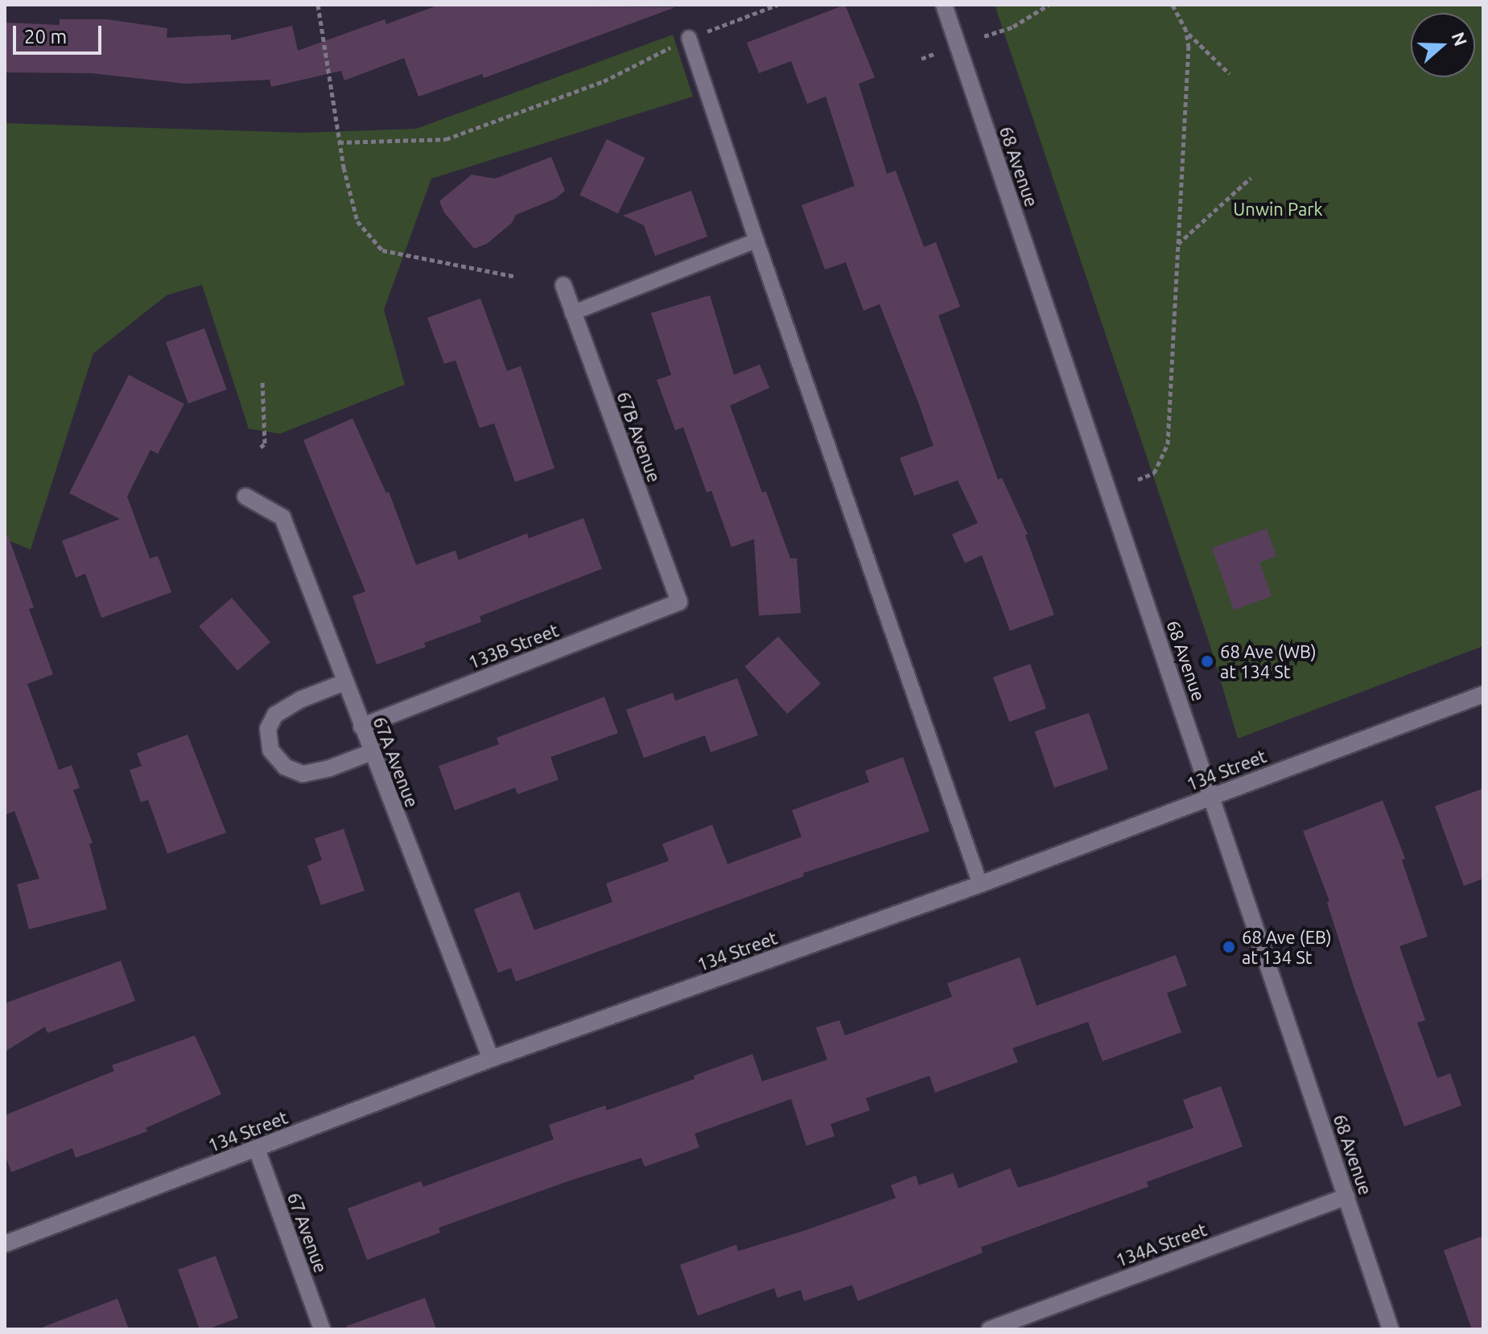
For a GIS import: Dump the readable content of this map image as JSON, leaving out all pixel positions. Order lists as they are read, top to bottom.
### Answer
{
  "streets": {
    "street": [
      "68 Avenue",
      "67B Avenue",
      "133B Street",
      "67A Avenue",
      "134 Street",
      "67 Avenue",
      "134A Street"
    ]
  },
  "crossings": [
    ["68 Avenue", "134 Street"],
    ["68 Avenue", "134A Street"],
    ["67B Avenue", "133B Street"],
    ["133B Street", "67A Avenue"],
    ["67A Avenue", "134 Street"],
    ["134 Street", "67 Avenue"]
  ],
  "parks": ["Unwin Park"],
  "places": ["68 Ave (WB) at 134 St", "68 Ave (EB) at 134 St"],
  "scale_bar": "20 m",
  "north": "right"
}
